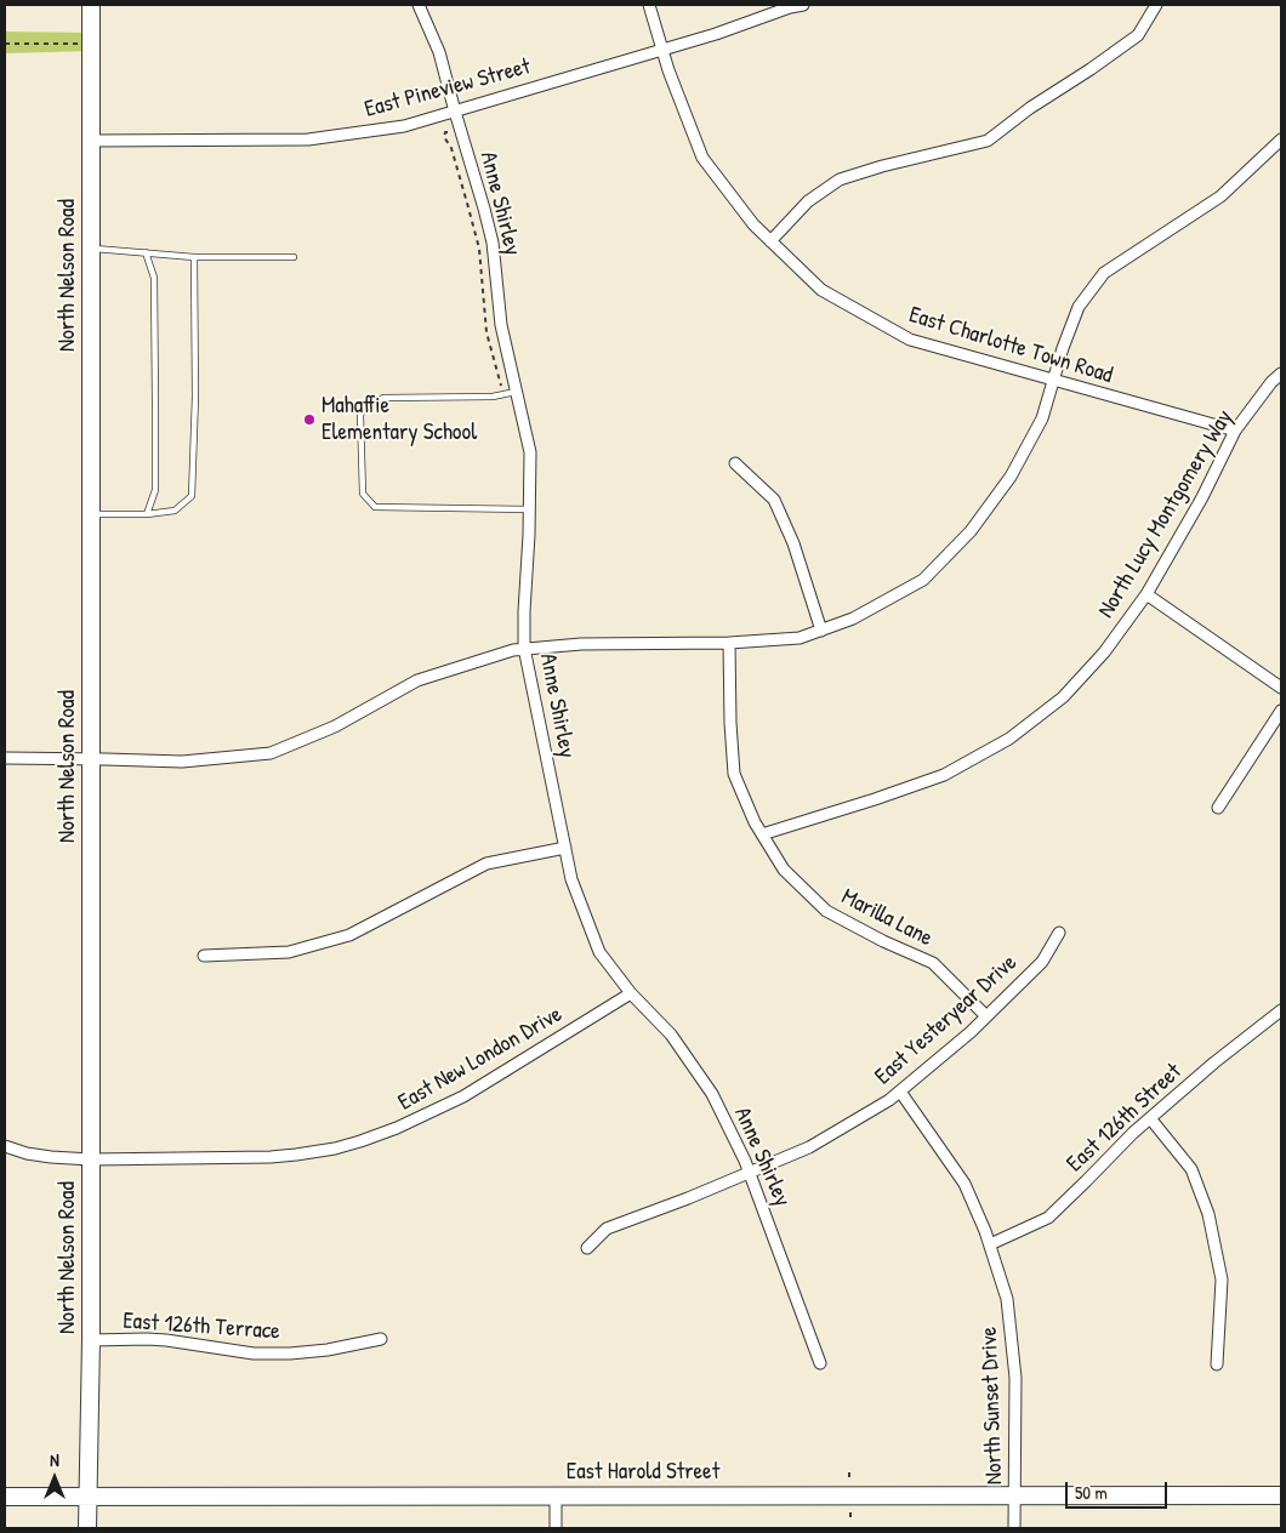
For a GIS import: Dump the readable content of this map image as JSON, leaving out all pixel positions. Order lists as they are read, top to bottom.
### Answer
{
  "streets": {
    "street": [
      "East Pineview Street",
      "Anne Shirley",
      "North Nelson Road",
      "East Charlotte Town Road",
      "North Lucy Montgomery Way",
      "Marilla Lane",
      "East Yesteryear Drive",
      "East New London Drive",
      "East 126th Street",
      "East 126th Terrace",
      "North Sunset Drive",
      "East Harold Street"
    ]
  },
  "crossings": [
    ["East Pineview Street", "Anne Shirley"],
    ["East Pineview Street", "North Nelson Road"],
    ["East Pineview Street", "East Charlotte Town Road"],
    ["Anne Shirley", "East Yesteryear Drive"],
    ["Anne Shirley", "East New London Drive"],
    ["North Nelson Road", "East New London Drive"],
    ["North Nelson Road", "East 126th Terrace"],
    ["North Nelson Road", "East Harold Street"],
    ["East Charlotte Town Road", "North Lucy Montgomery Way"],
    ["North Lucy Montgomery Way", "Marilla Lane"],
    ["Marilla Lane", "East Yesteryear Drive"],
    ["East Yesteryear Drive", "North Sunset Drive"],
    ["East 126th Street", "North Sunset Drive"],
    ["North Sunset Drive", "East Harold Street"]
  ],
  "places": ["Mahaffie Elementary School"],
  "scale_bar": "50 m",
  "north": "top"
}
